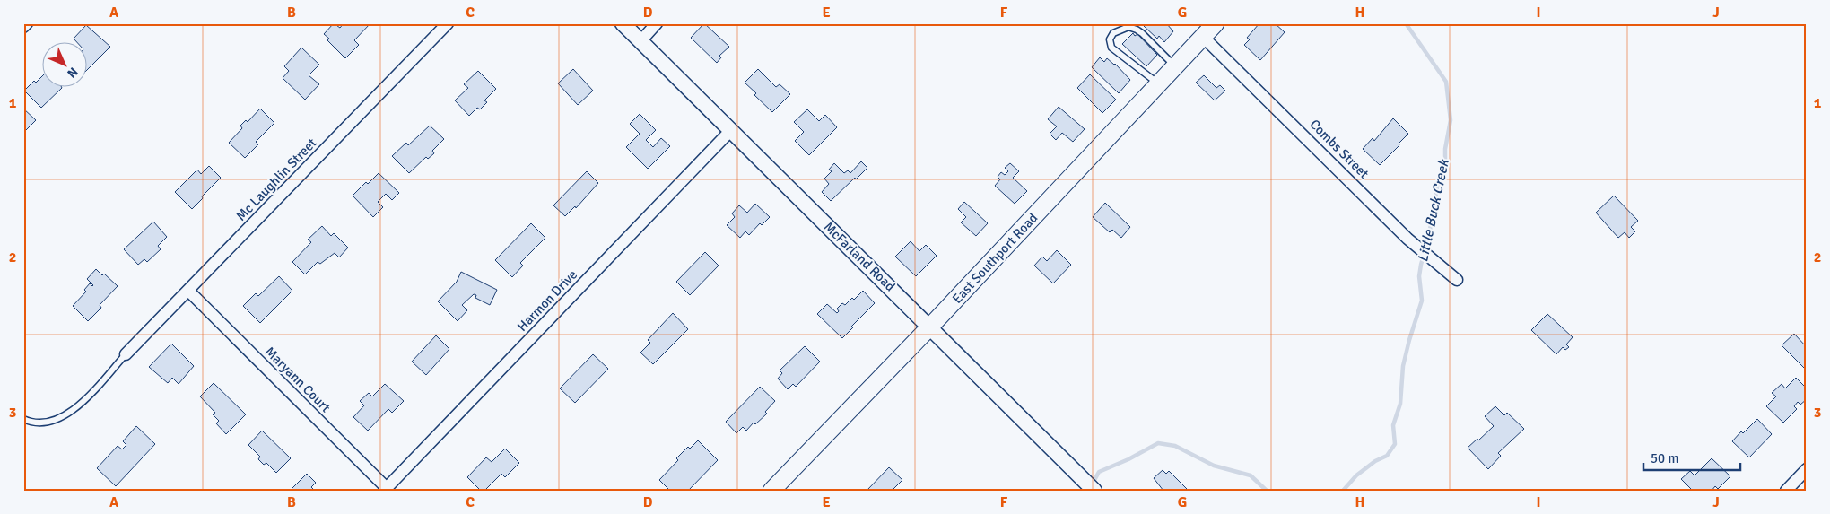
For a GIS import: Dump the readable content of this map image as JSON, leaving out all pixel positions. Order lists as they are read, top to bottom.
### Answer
{
  "streets": {
    "main road": ["East Southport Road"],
    "street": [
      "Combs Street",
      "Mc Laughlin Street",
      "McFarland Road",
      "Harmon Drive",
      "Maryann Court"
    ]
  },
  "crossings": [
    ["Combs Street", "East Southport Road"],
    ["Mc Laughlin Street", "Maryann Court"],
    ["McFarland Road", "East Southport Road"],
    ["McFarland Road", "Harmon Drive"],
    ["Harmon Drive", "Maryann Court"]
  ],
  "water": ["Little Buck Creek"],
  "scale_bar": "50 m",
  "north": "bottom right",
  "grid": {
    "columns": [
      "A",
      "B",
      "C",
      "D",
      "E",
      "F",
      "G",
      "H",
      "I",
      "J"
    ],
    "rows": ["1", "2", "3"]
  }
}
